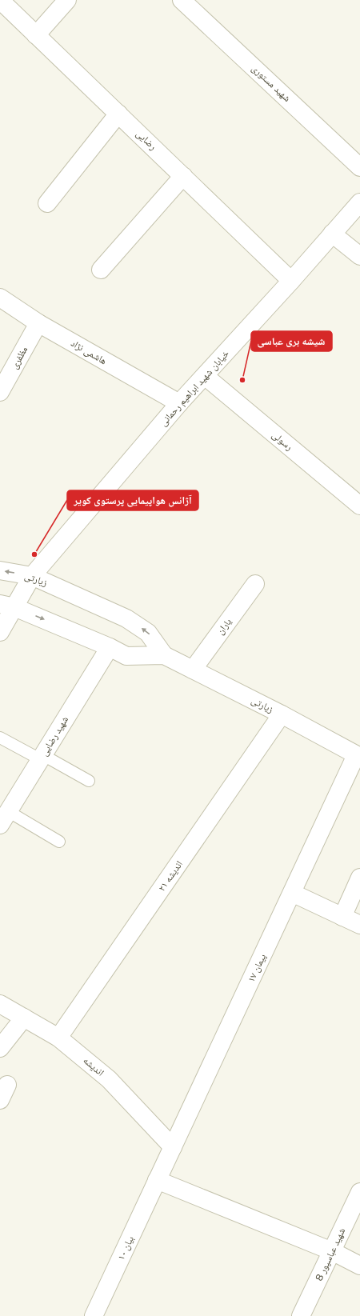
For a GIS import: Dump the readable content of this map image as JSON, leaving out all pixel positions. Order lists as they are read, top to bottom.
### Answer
{
  "streets": {
    "street": [
      "شهید مستوری",
      "رضایی",
      "هاشمی نژاد",
      "مظفری",
      "خیابان شهید ابراهیم رحمانی",
      "رسولی",
      "زیارتی",
      "یاران",
      "شهید رضایی",
      "اندیشه ۲۱",
      "پیمان ۱۷",
      "اندیشه",
      "بیان ۱۰",
      "شهید عباسپور 8"
    ]
  },
  "crossings": [
    ["رضایی", "خیابان شهید ابراهیم رحمانی"],
    ["هاشمی نژاد", "مظفری"],
    ["هاشمی نژاد", "خیابان شهید ابراهیم رحمانی"],
    ["خیابان شهید ابراهیم رحمانی", "رسولی"],
    ["خیابان شهید ابراهیم رحمانی", "زیارتی"],
    ["زیارتی", "یاران"],
    ["زیارتی", "شهید رضایی"],
    ["زیارتی", "اندیشه ۲۱"],
    ["زیارتی", "پیمان ۱۷"],
    ["اندیشه ۲۱", "اندیشه"],
    ["پیمان ۱۷", "اندیشه"],
    ["پیمان ۱۷", "بیان ۱۰"]
  ],
  "places": ["شیشه بری عباسی", "آژانس هواپیمایی پرستوی کویر"]
}
